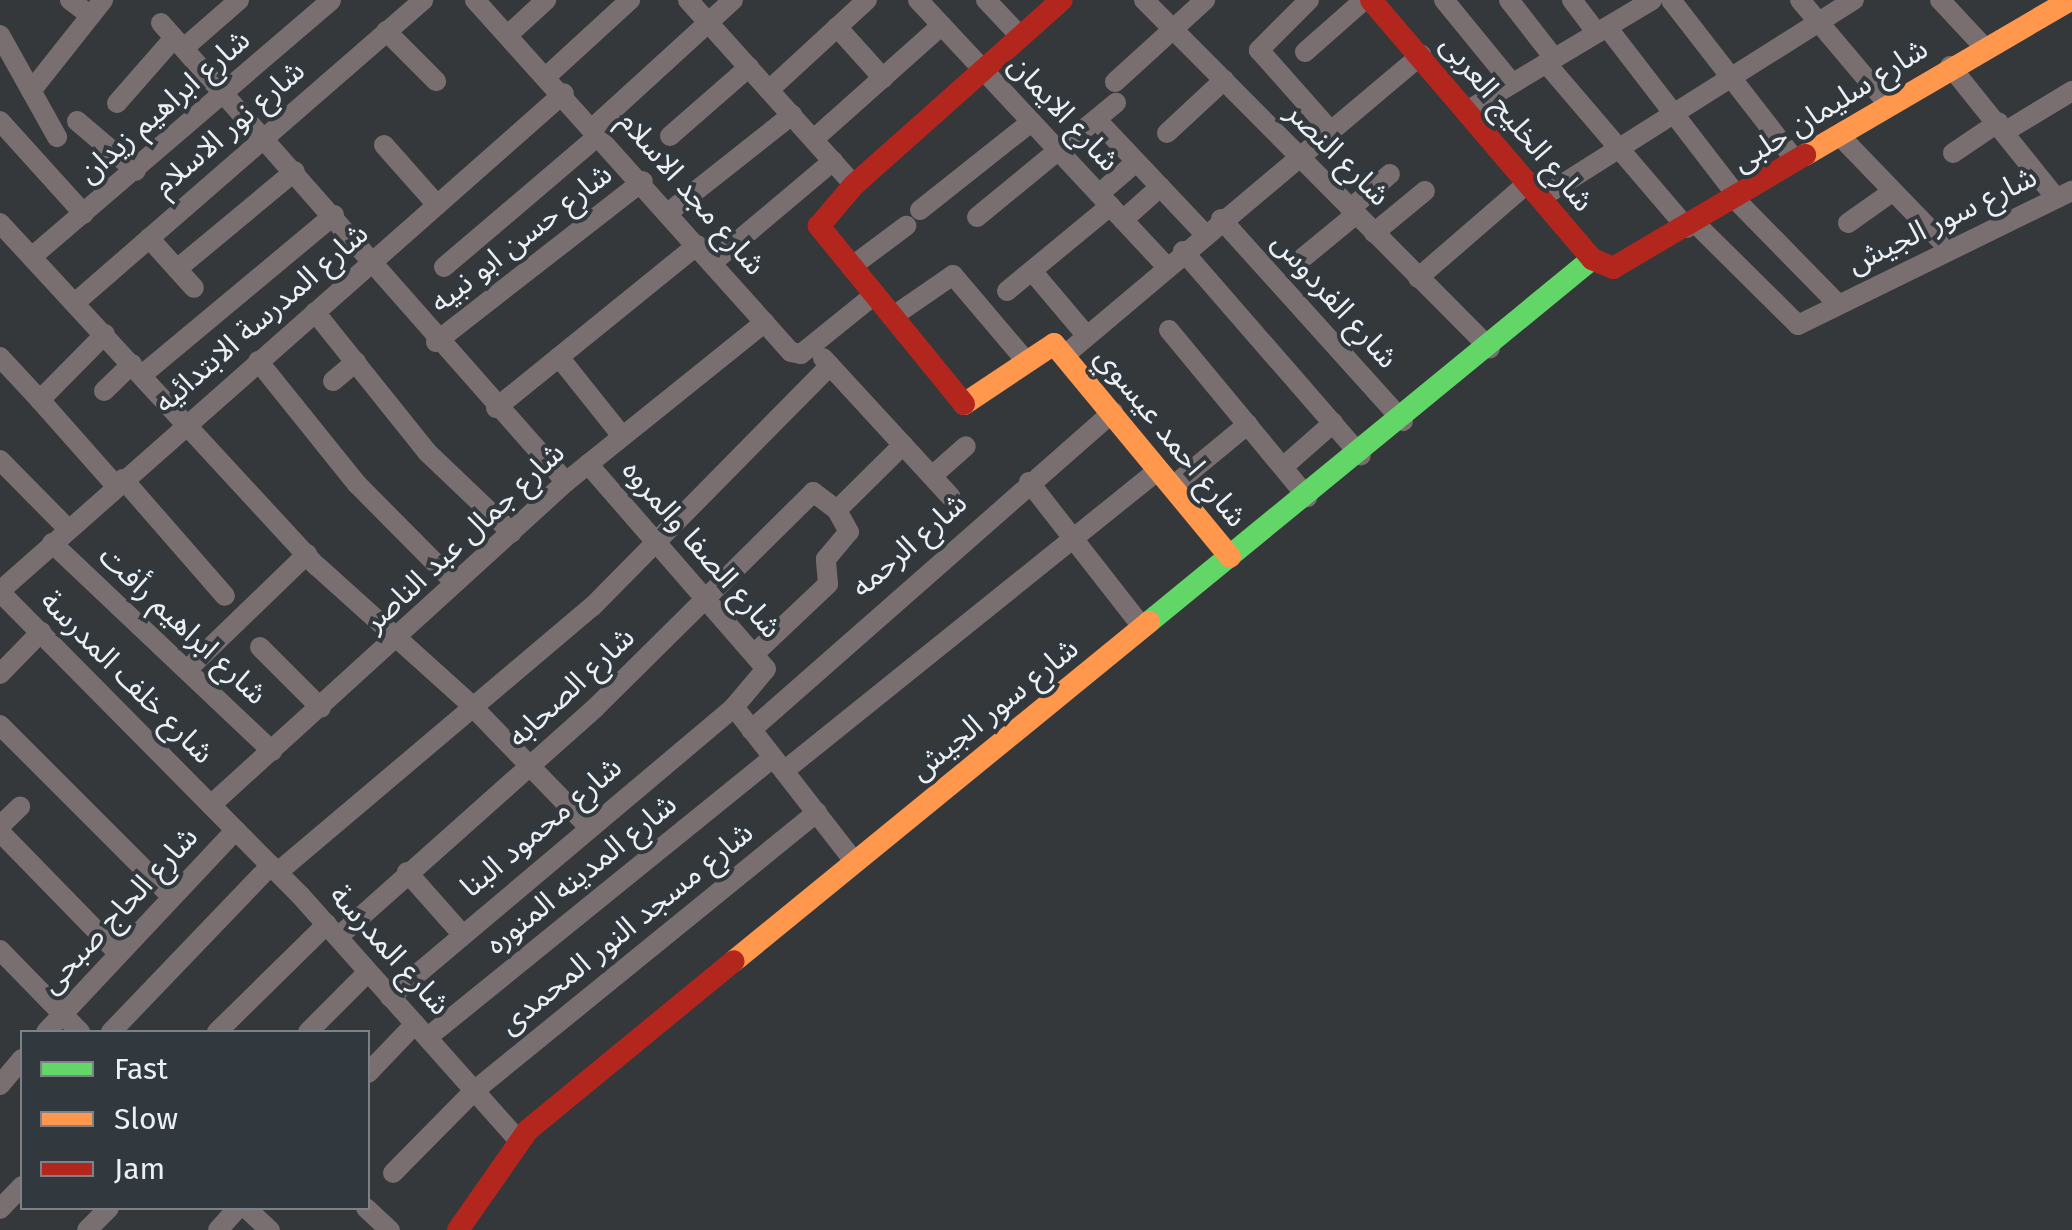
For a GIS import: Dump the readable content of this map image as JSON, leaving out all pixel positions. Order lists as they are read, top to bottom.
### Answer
{
  "streets": {
    "street": [
      "شارع سليمان حلبى",
      "شارع ابراهيم زيدان",
      "شارع الايمان",
      "شارع الخليج العربى",
      "شارع نور الاسلام",
      "شارع النصر",
      "شارع مجد الاسلام",
      "شارع سور الجيش",
      "شارع حسن ابو نبيه",
      "شارع الفردوس",
      "شارع المدرسة الابتدائيه",
      "شارع احمد عيسوي",
      "شارع جمال عبد الناصر",
      "شارع الرحمه",
      "شارع الصفا والمروه",
      "شارع ابراهيم رأفت",
      "شارع خلف المدرسة",
      "شارع الصحابه",
      "شارع محمود البنا",
      "شارع المدينه المنوره",
      "شارع الحاج صبحى",
      "شارع مسجد النور المحمدى",
      "شارع المدرسة"
    ]
  },
  "crossings": [
    ["شارع سليمان حلبى", "شارع الخليج العربى"],
    ["شارع سليمان حلبى", "شارع سور الجيش"],
    ["شارع الخليج العربى", "شارع سور الجيش"],
    ["شارع النصر", "شارع سور الجيش"],
    ["شارع مجد الاسلام", "شارع حسن ابو نبيه"],
    ["شارع مجد الاسلام", "شارع المدرسة الابتدائيه"],
    ["شارع مجد الاسلام", "شارع جمال عبد الناصر"],
    ["شارع سور الجيش", "شارع الفردوس"],
    ["شارع سور الجيش", "شارع احمد عيسوي"],
    ["شارع سور الجيش", "شارع المدرسة"],
    ["شارع المدرسة الابتدائيه", "شارع ابراهيم رأفت"],
    ["شارع المدرسة الابتدائيه", "شارع خلف المدرسة"],
    ["شارع احمد عيسوي", "شارع الرحمه"],
    ["شارع جمال عبد الناصر", "شارع الصفا والمروه"],
    ["شارع جمال عبد الناصر", "شارع ابراهيم رأفت"],
    ["شارع جمال عبد الناصر", "شارع خلف المدرسة"],
    ["شارع جمال عبد الناصر", "شارع المدرسة"],
    ["شارع الصفا والمروه", "شارع الصحابه"],
    ["شارع الصفا والمروه", "شارع محمود البنا"],
    ["شارع خلف المدرسة", "شارع المدرسة"],
    ["شارع الصحابه", "شارع المدرسة"],
    ["شارع محمود البنا", "شارع المدرسة"],
    ["شارع المدينه المنوره", "شارع المدرسة"],
    ["شارع الحاج صبحى", "شارع المدرسة"],
    ["شارع مسجد النور المحمدى", "شارع المدرسة"]
  ],
  "legend": ["Fast", "Slow", "Jam"]
}
